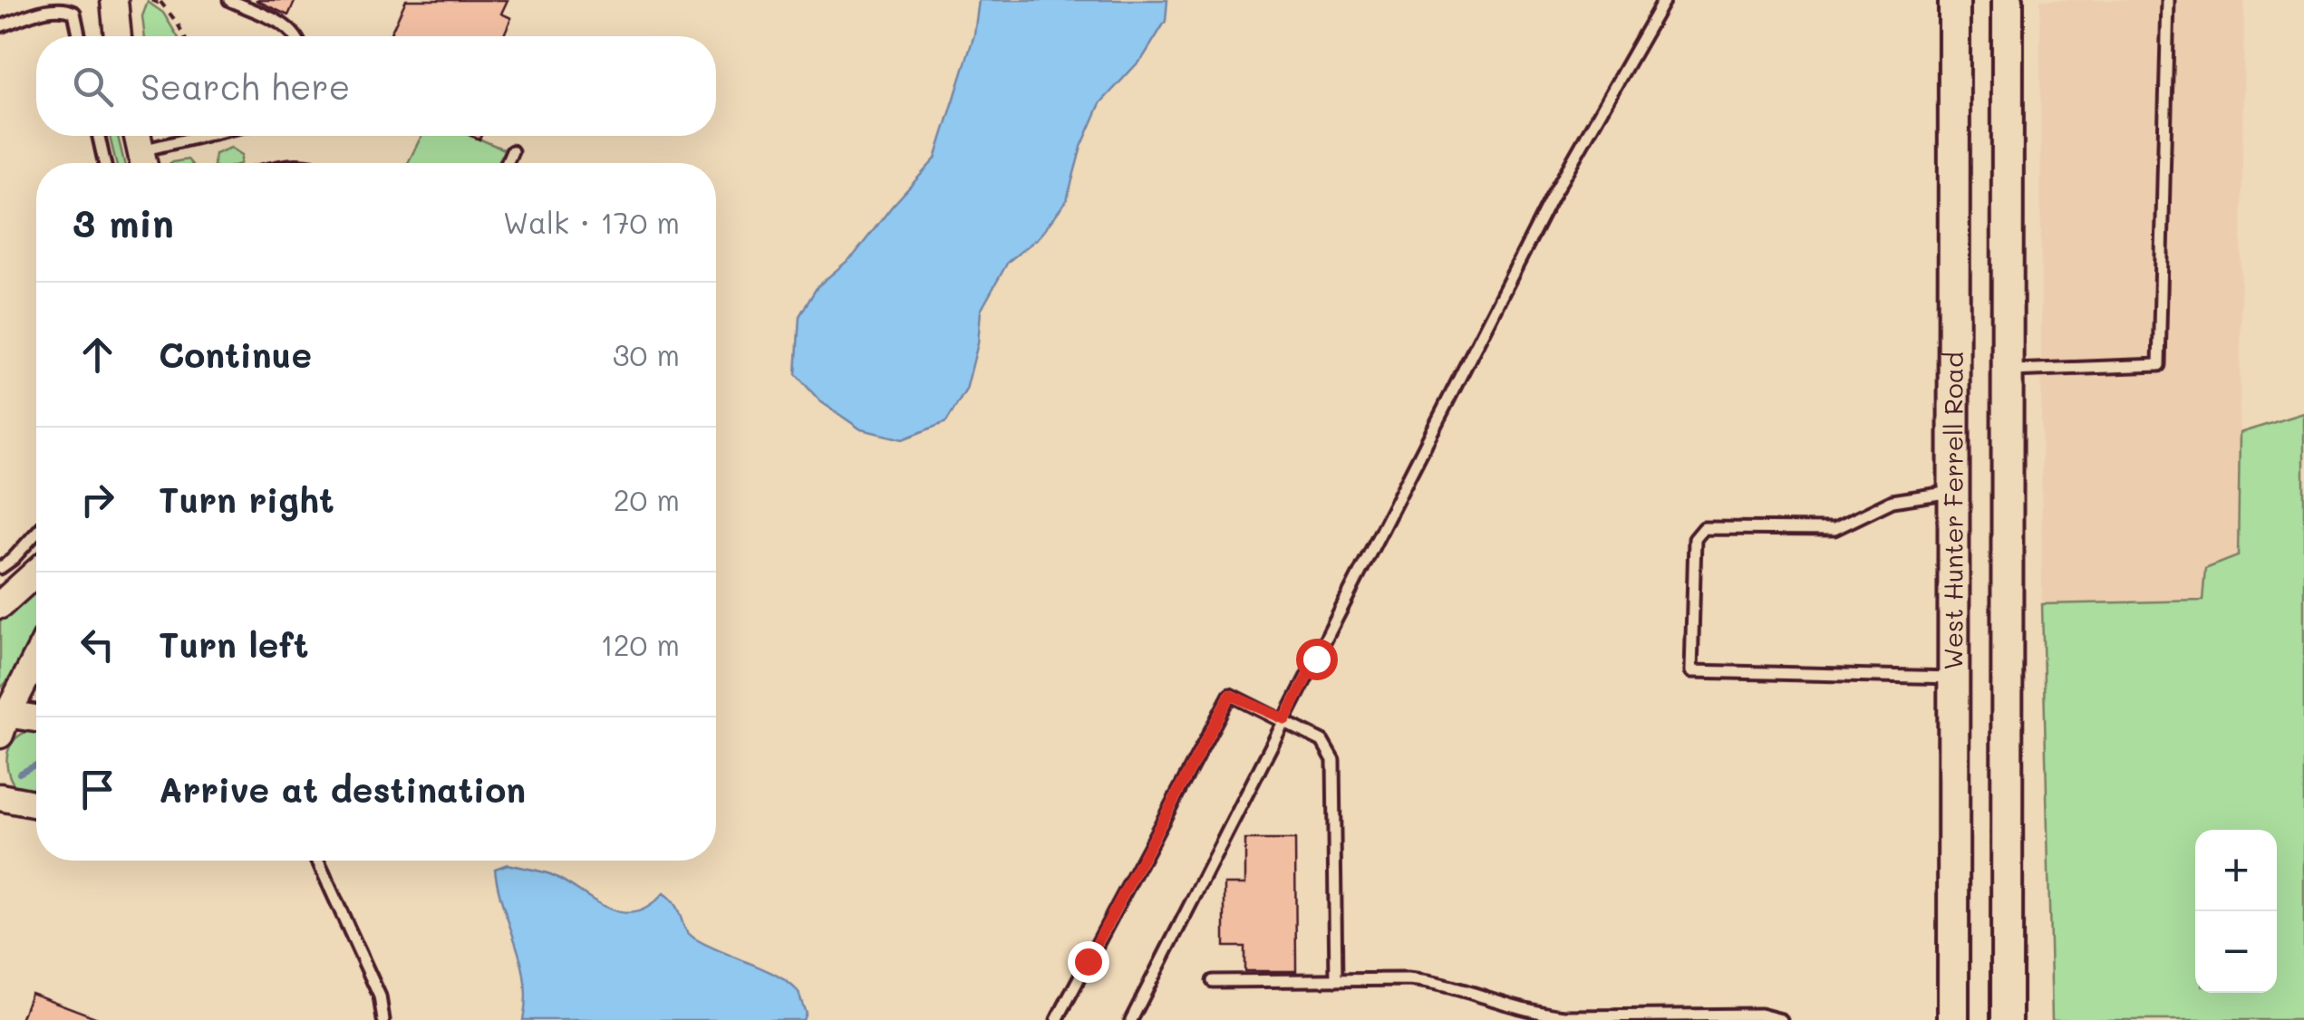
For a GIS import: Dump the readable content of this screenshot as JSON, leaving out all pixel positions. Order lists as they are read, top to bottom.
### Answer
{
  "streets": {
    "main road": ["West Hunter Ferrell Road"]
  },
  "page": {
    "search": "Search here",
    "heading": ["3 min", "Walk · 170 m"],
    "list": [
      ["Continue", "30 m"],
      ["Turn right", "20 m"],
      ["Turn left", "120 m"],
      "Arrive at destination"
    ],
    "map_buttons": ["+", "−"]
  }
}
